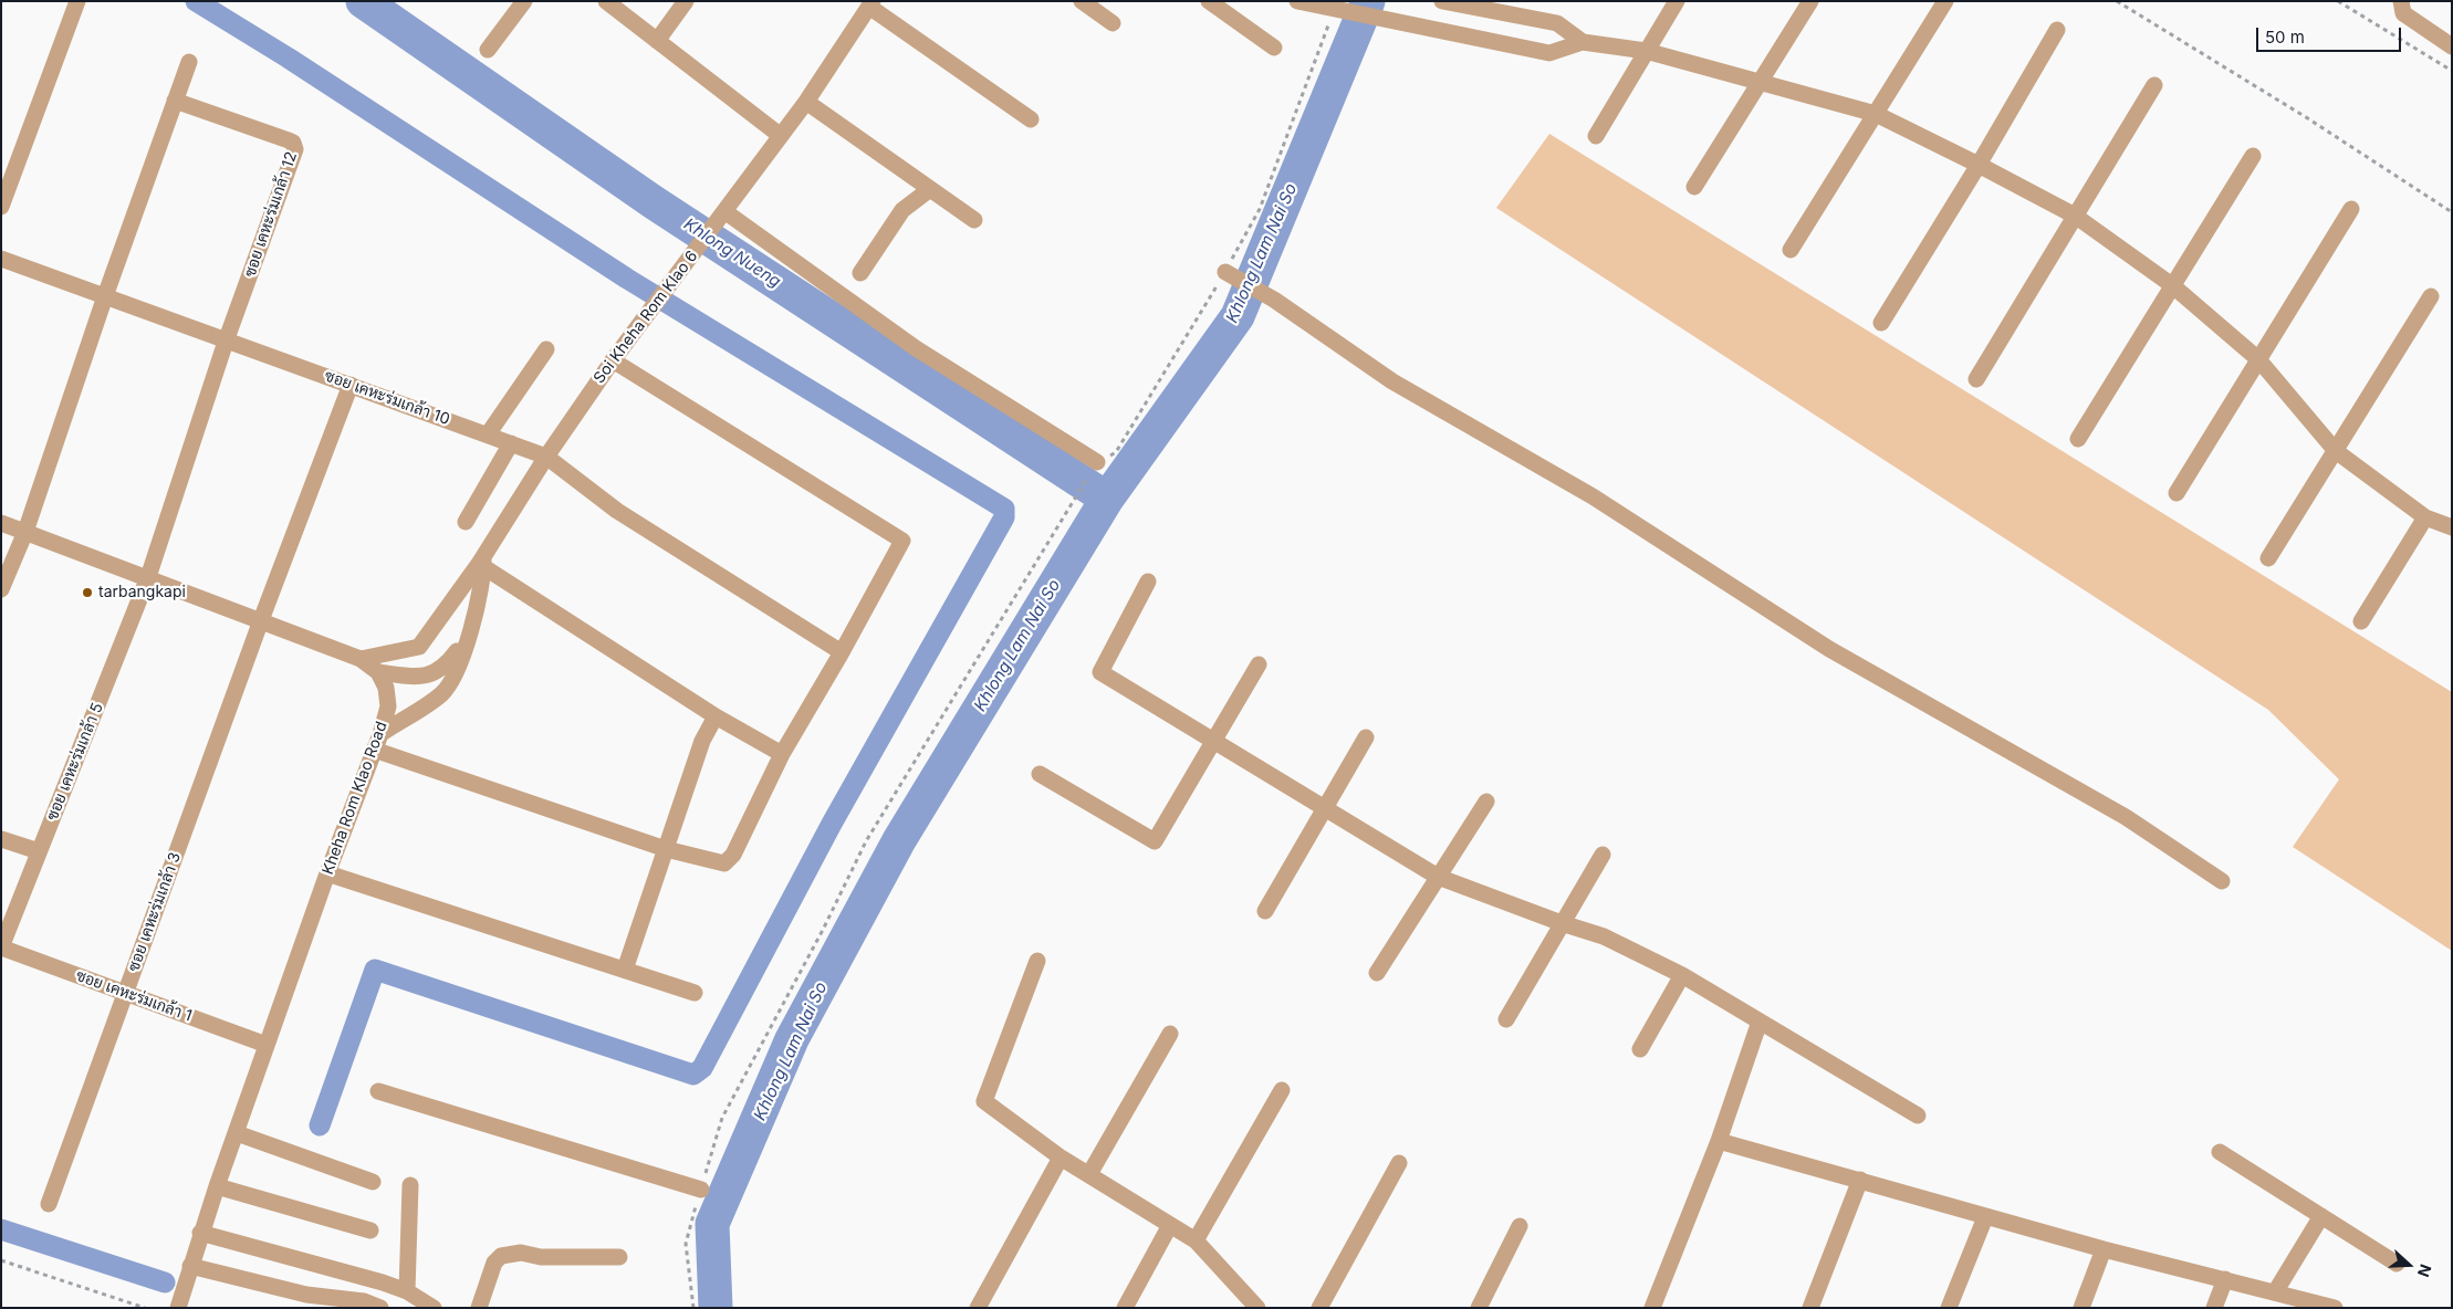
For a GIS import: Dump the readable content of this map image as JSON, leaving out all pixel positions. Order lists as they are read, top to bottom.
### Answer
{
  "streets": {
    "street": [
      "ซอย เคหะร่มเกล้า 12",
      "Soi Kheha Rom Klao 6",
      "ซอย เคหะร่มเกล้า 10",
      "ซอย เคหะร่มเกล้า 5",
      "Kheha Rom Klao Road",
      "ซอย เคหะร่มเกล้า 3",
      "ซอย เคหะร่มเกล้า 1"
    ]
  },
  "crossings": [
    ["ซอย เคหะร่มเกล้า 12", "ซอย เคหะร่มเกล้า 10"],
    ["Soi Kheha Rom Klao 6", "ซอย เคหะร่มเกล้า 10"],
    ["Soi Kheha Rom Klao 6", "Kheha Rom Klao Road"],
    ["ซอย เคหะร่มเกล้า 10", "ซอย เคหะร่มเกล้า 3"],
    ["ซอย เคหะร่มเกล้า 5", "ซอย เคหะร่มเกล้า 1"],
    ["Kheha Rom Klao Road", "ซอย เคหะร่มเกล้า 1"],
    ["ซอย เคหะร่มเกล้า 3", "ซอย เคหะร่มเกล้า 1"]
  ],
  "water": ["Khlong Nueng", "Khlong Lam Nai So"],
  "places": ["tarbangkapi"],
  "scale_bar": "50 m",
  "north": "right"
}
